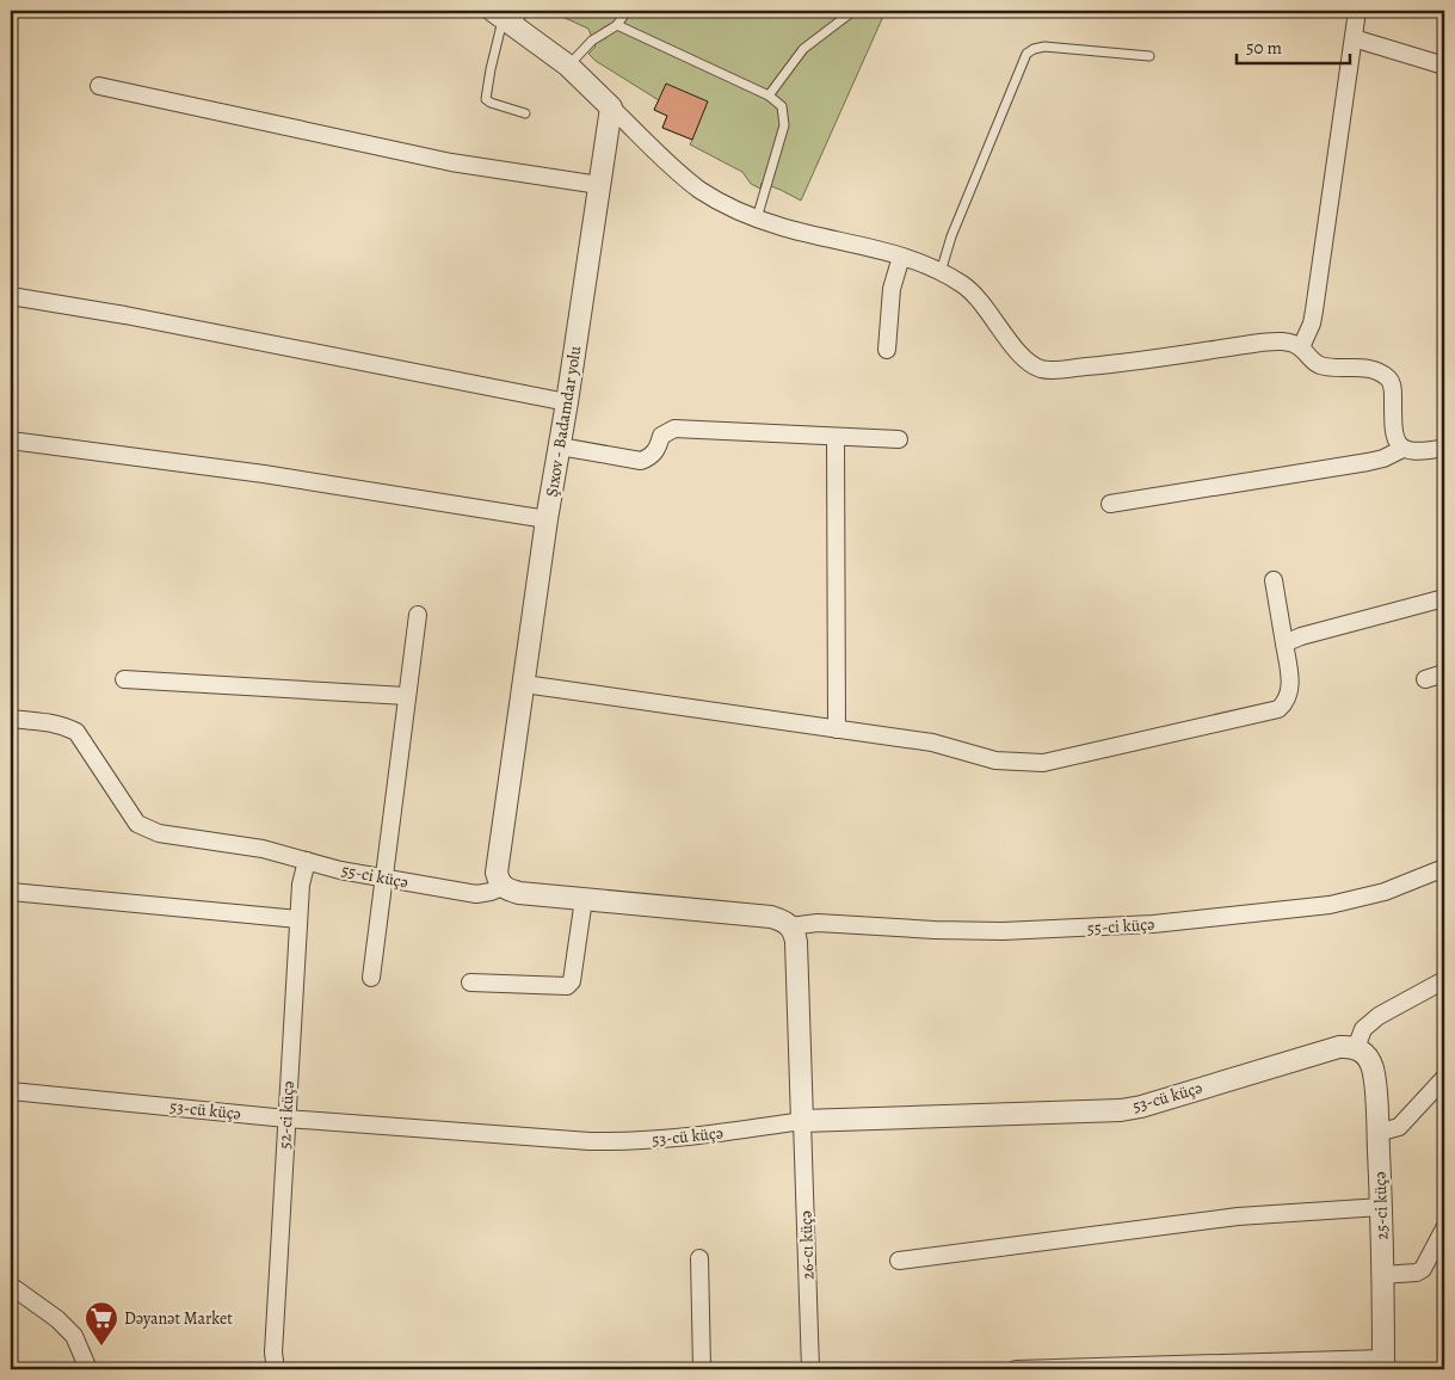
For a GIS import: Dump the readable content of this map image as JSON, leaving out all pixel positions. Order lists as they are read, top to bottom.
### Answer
{
  "streets": {
    "street": [
      "Şıxov - Badamdar yolu",
      "55-ci küçə",
      "53-cü küçə",
      "52-ci küçə",
      "25-ci küçə",
      "26-cı küçə"
    ]
  },
  "crossings": [
    ["Şıxov - Badamdar yolu", "55-ci küçə"],
    ["55-ci küçə", "52-ci küçə"],
    ["53-cü küçə", "52-ci küçə"],
    ["53-cü küçə", "25-ci küçə"],
    ["53-cü küçə", "26-cı küçə"]
  ],
  "places": {
    "supermarket": ["Dəyanət Market"]
  },
  "scale_bar": "50 m"
}
